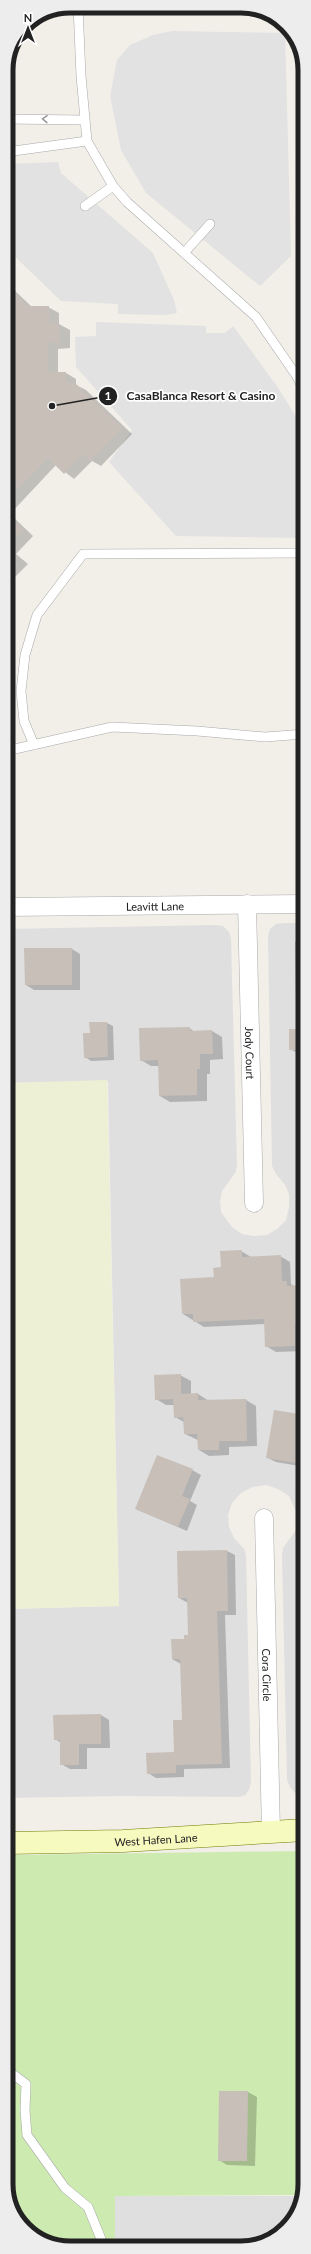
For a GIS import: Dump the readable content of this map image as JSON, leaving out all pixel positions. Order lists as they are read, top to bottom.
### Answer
{
  "streets": {
    "main road": ["West Hafen Lane"],
    "street": ["Leavitt Lane", "Jody Court", "Cora Circle"]
  },
  "crossings": [
    ["Leavitt Lane", "Jody Court"],
    ["Cora Circle", "West Hafen Lane"]
  ],
  "places": ["CasaBlanca Resort & Casino"],
  "north": "top"
}
